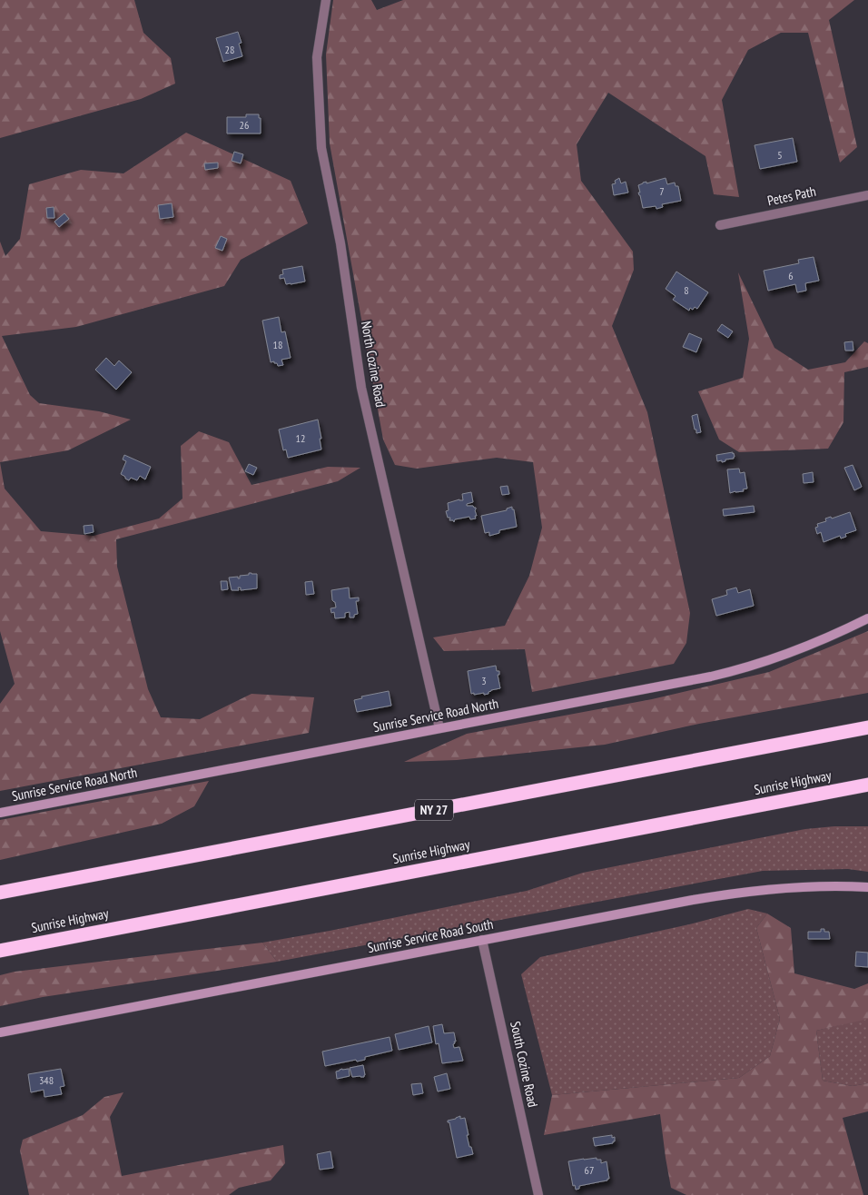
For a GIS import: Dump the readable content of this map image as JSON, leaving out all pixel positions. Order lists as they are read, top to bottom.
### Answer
{
  "streets": {
    "highway": ["Sunrise Highway", "NY 27"],
    "street": [
      "Petes Path",
      "North Cozine Road",
      "Sunrise Service Road North",
      "Sunrise Service Road South",
      "South Cozine Road"
    ]
  },
  "crossings": [
    ["North Cozine Road", "Sunrise Service Road North"],
    ["Sunrise Service Road South", "South Cozine Road"]
  ],
  "house_numbers": [
    "28",
    "26",
    "5",
    "7",
    "6",
    "8",
    "18",
    "12",
    "3",
    "348",
    "67"
  ]
}
